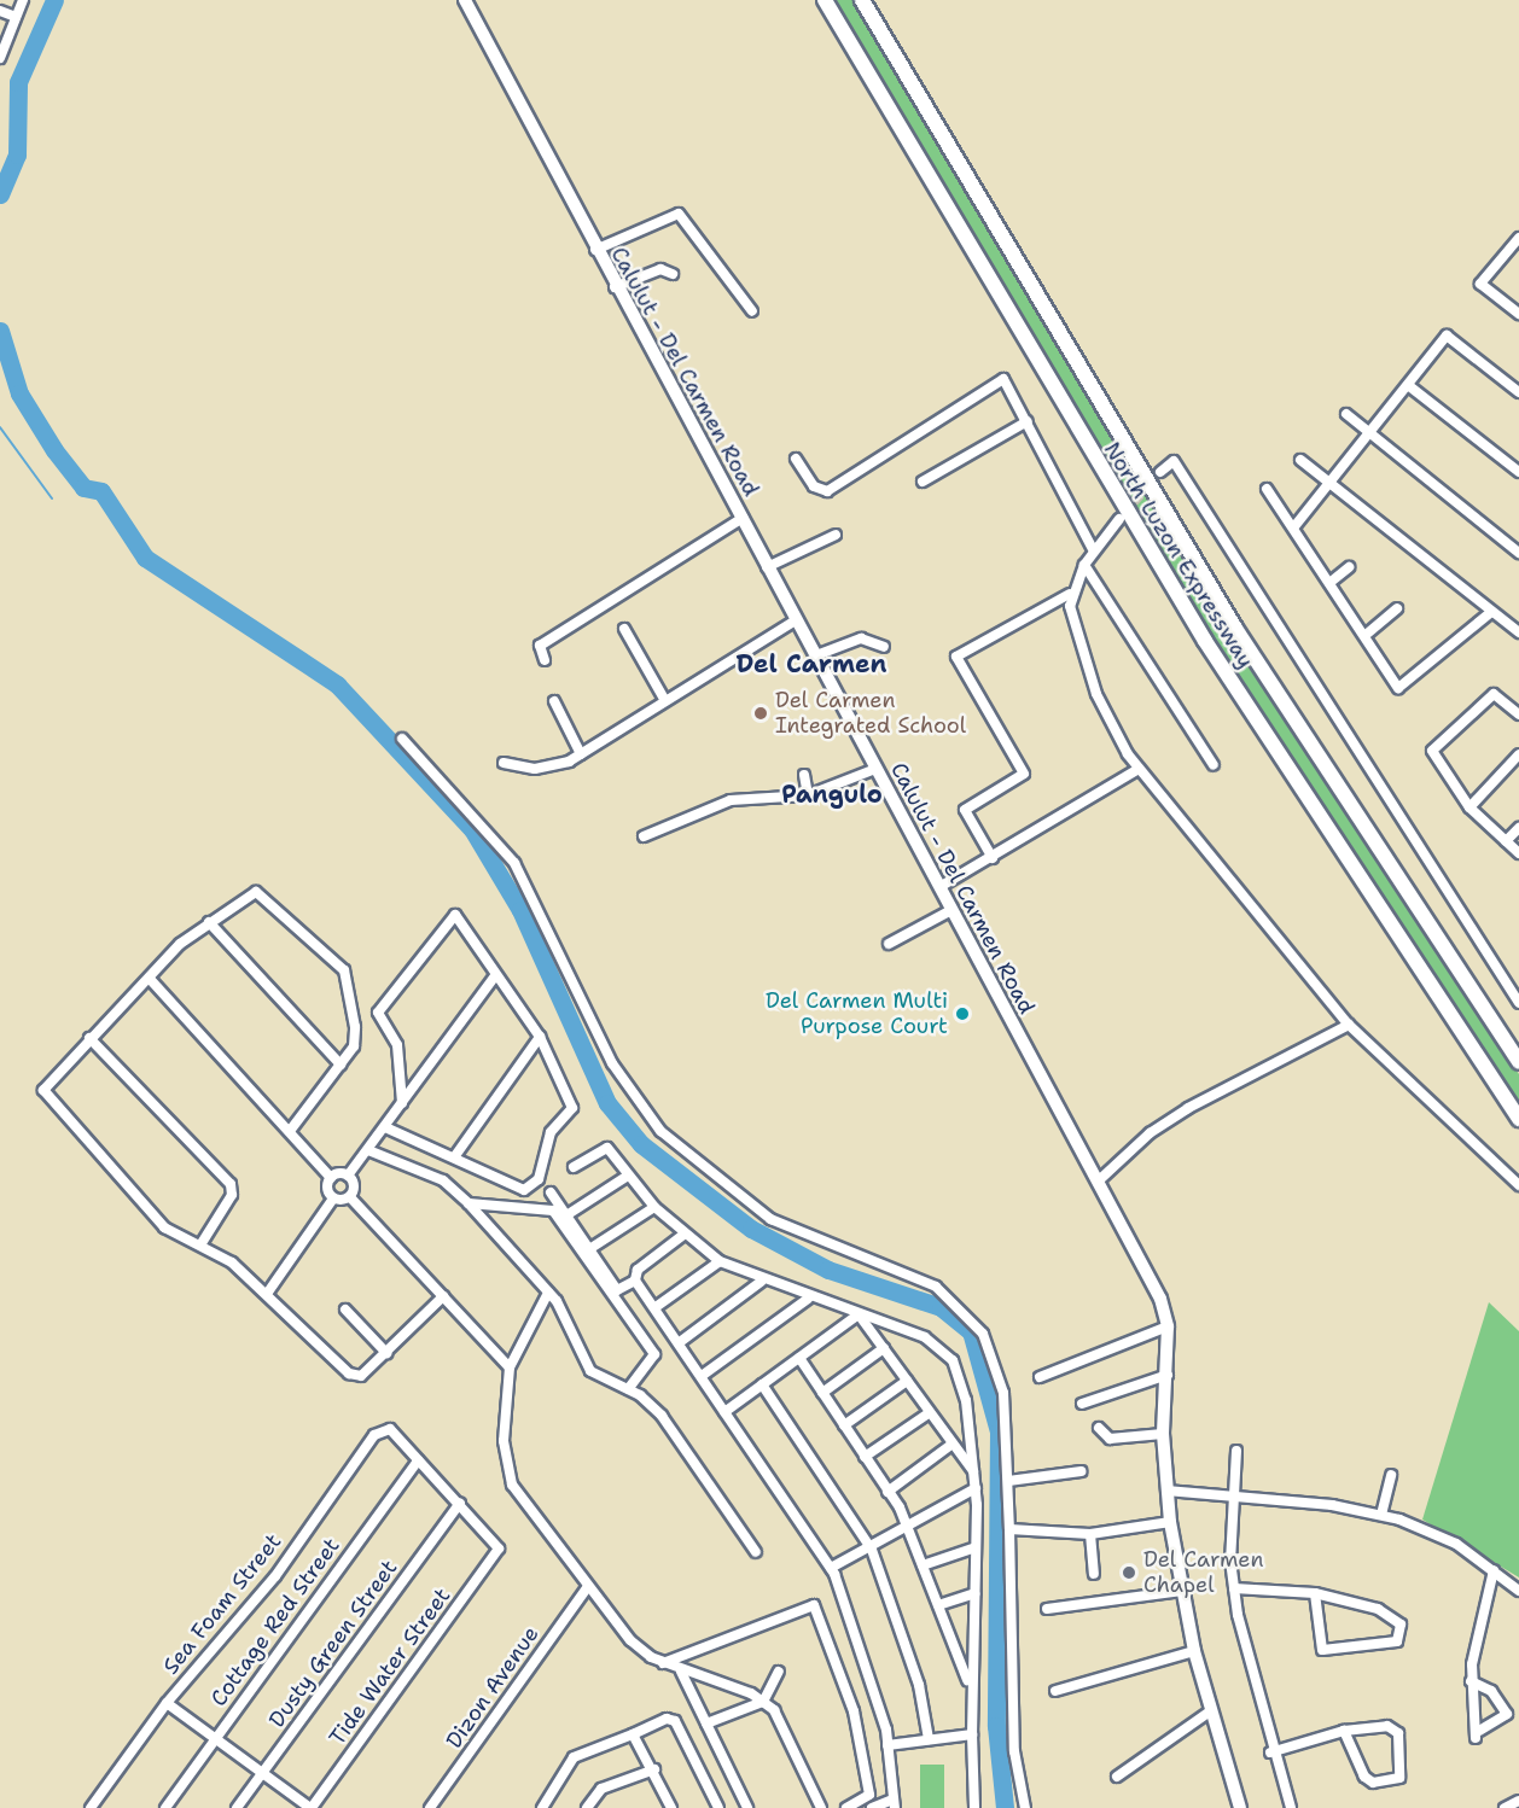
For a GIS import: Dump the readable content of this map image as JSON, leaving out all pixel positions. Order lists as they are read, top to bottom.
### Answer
{
  "streets": {
    "highway": ["North Luzon Expressway"],
    "main road": ["Calulut - Del Carmen Road"],
    "street": [
      "Sea Foam Street",
      "Cottage Red Street",
      "Dusty Green Street",
      "Tide Water Street",
      "Dizon Avenue"
    ]
  },
  "crossings": [
    ["Sea Foam Street", "Cottage Red Street"],
    ["Dusty Green Street", "Tide Water Street"]
  ],
  "districts": ["Del Carmen", "Pangulo"],
  "places": ["Del Carmen Integrated School", "Del Carmen Multi Purpose Court", "Del Carmen Chapel"]
}
